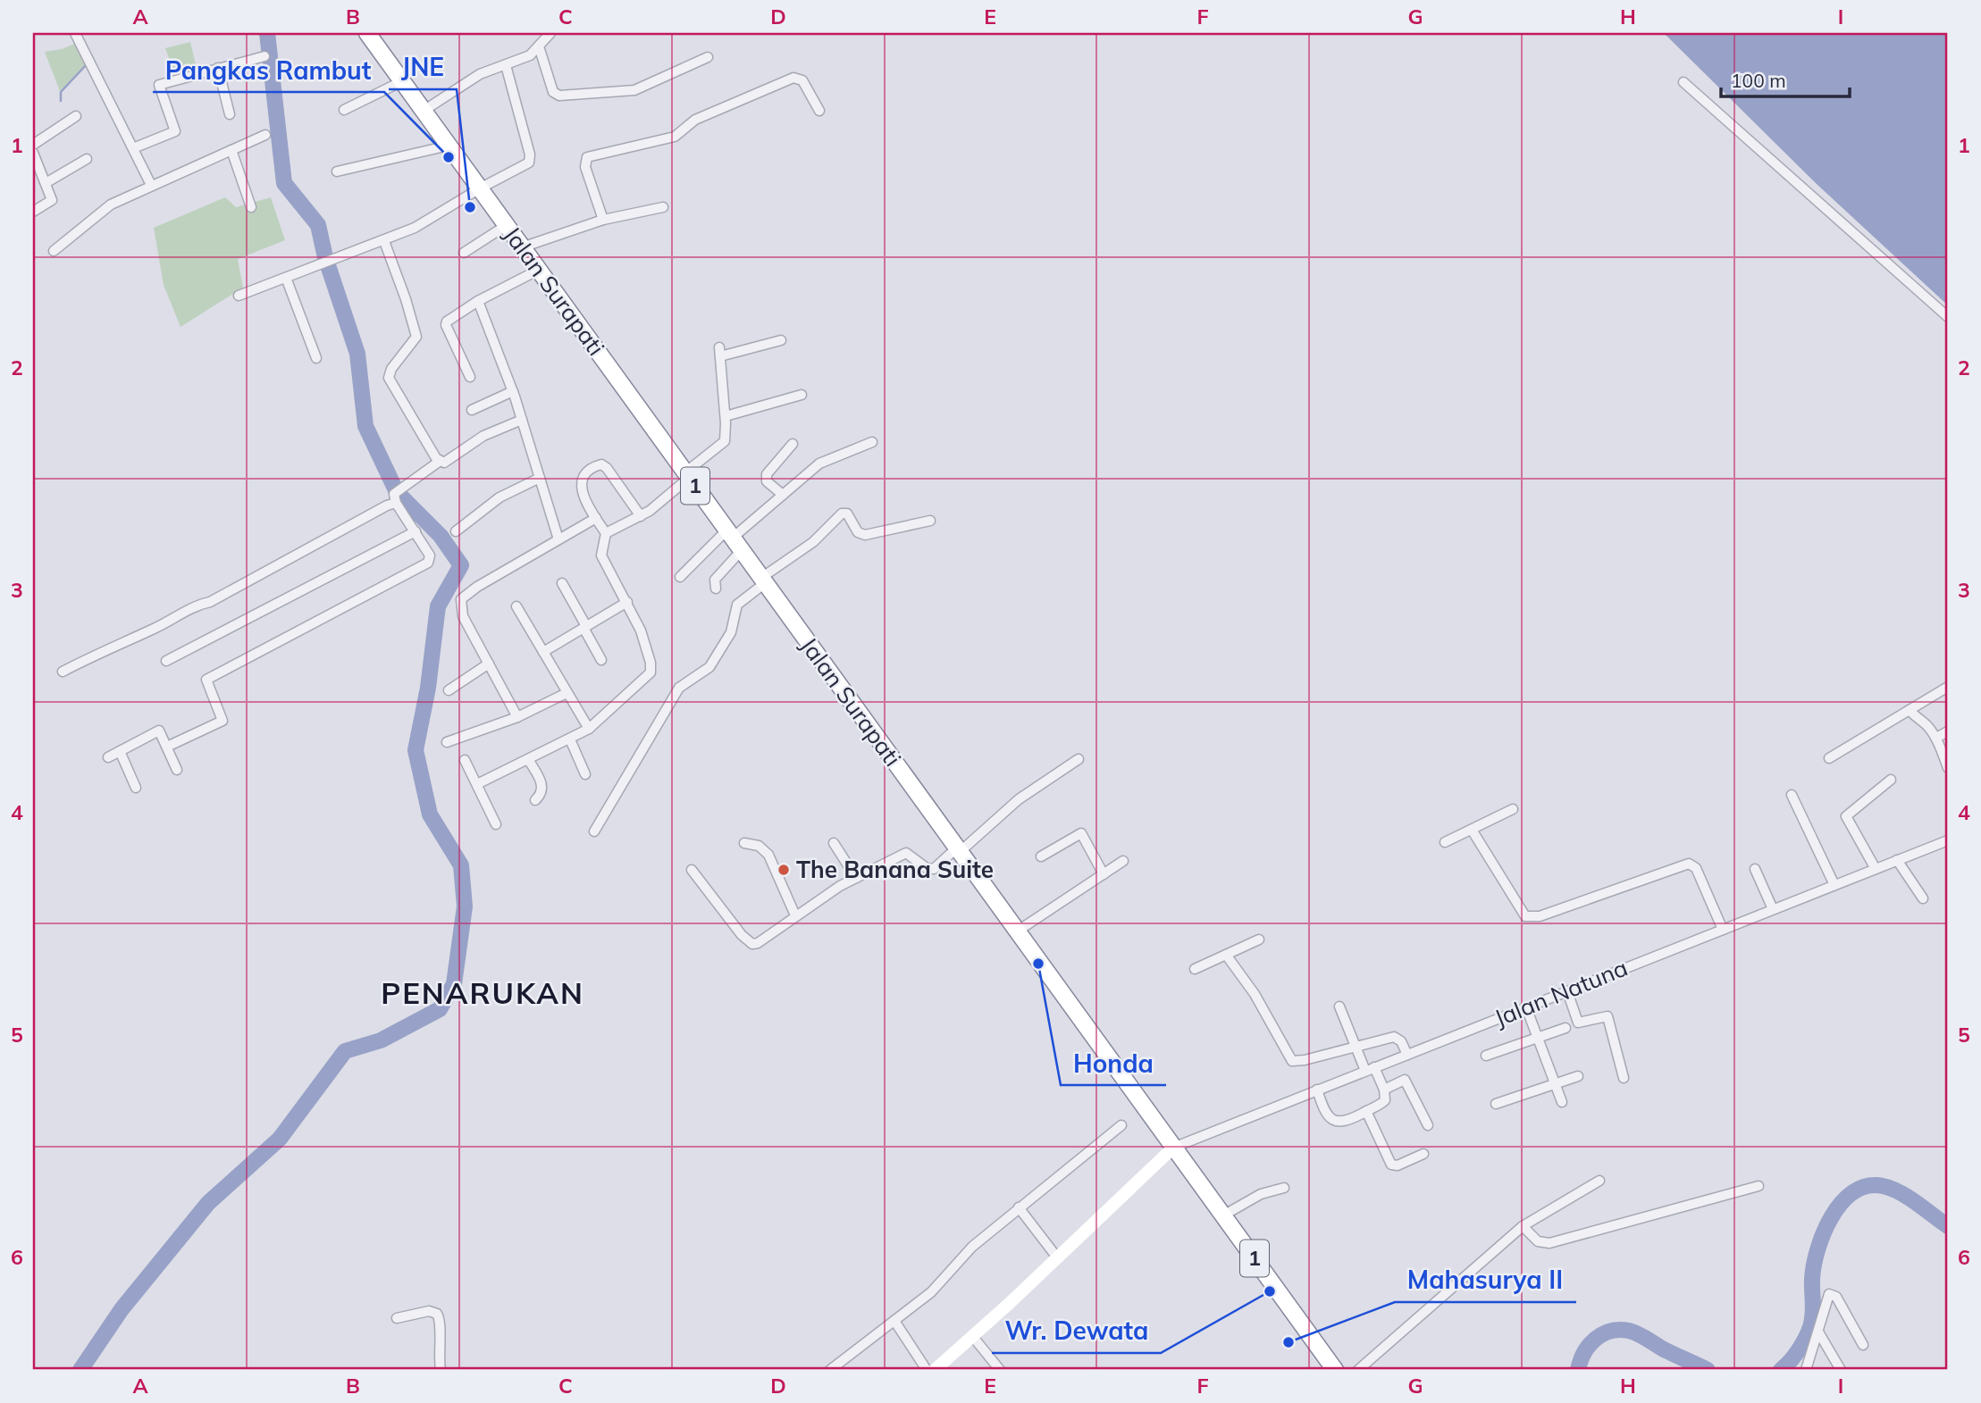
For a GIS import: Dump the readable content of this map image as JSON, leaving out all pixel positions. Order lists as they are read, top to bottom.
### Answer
{
  "streets": {
    "highway": ["Jalan Surapati", "1"],
    "street": ["Jalan Natuna"]
  },
  "crossings": [
    ["Jalan Surapati", "Jalan Natuna"]
  ],
  "districts": ["PENARUKAN"],
  "places": [
    "Pangkas Rambut",
    "JNE",
    "The Banana Suite",
    "Honda",
    "Wr. Dewata",
    "Mahasurya II"
  ],
  "scale_bar": "100 m",
  "grid": {
    "columns": [
      "A",
      "B",
      "C",
      "D",
      "E",
      "F",
      "G",
      "H",
      "I"
    ],
    "rows": [
      "1",
      "2",
      "3",
      "4",
      "5",
      "6"
    ]
  }
}
